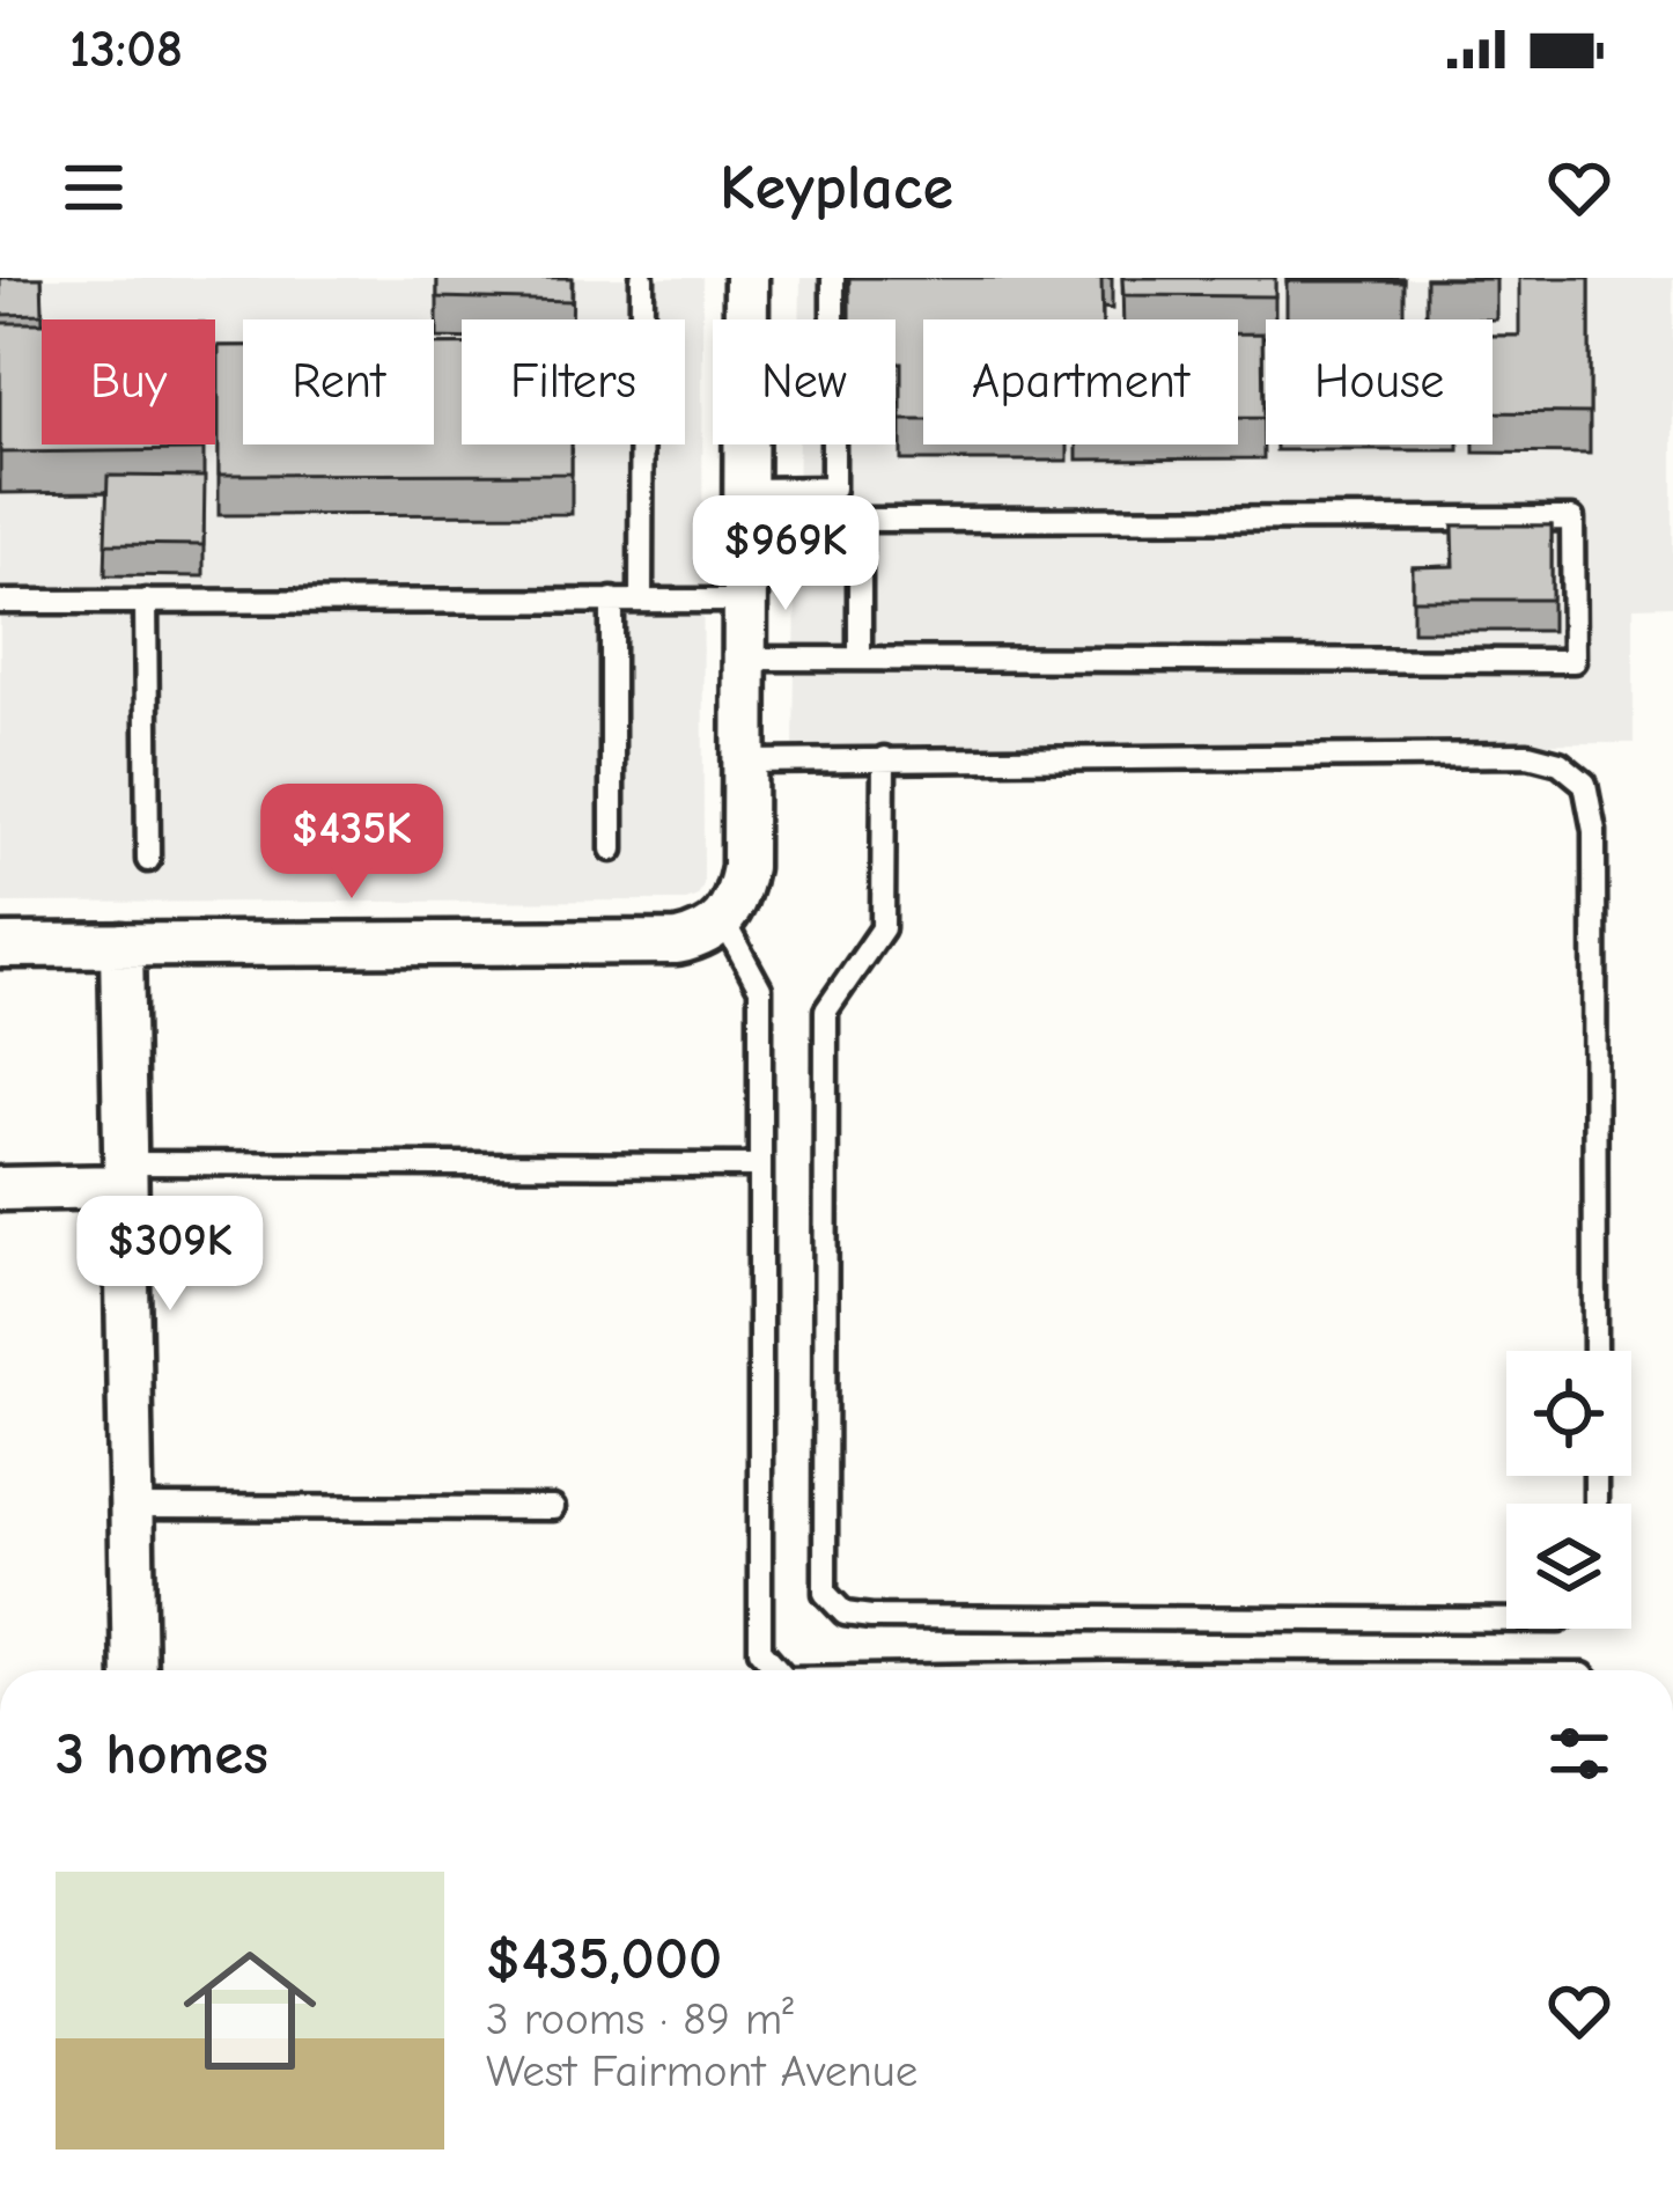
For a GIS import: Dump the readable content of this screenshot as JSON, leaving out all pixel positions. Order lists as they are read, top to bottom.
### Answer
{
  "page": {
    "status": "13:08",
    "header": "Keyplace",
    "chip": [
      "Buy",
      "Rent",
      "Filters",
      "New",
      "Apartment",
      "House"
    ],
    "price": ["$969K", "$435K", "$309K"],
    "heading": "3 homes",
    "list": [
      {
        "name": "$435,000",
        "note": "3 rooms · 89 m² · West Fairmont Avenue"
      }
    ]
  }
}
